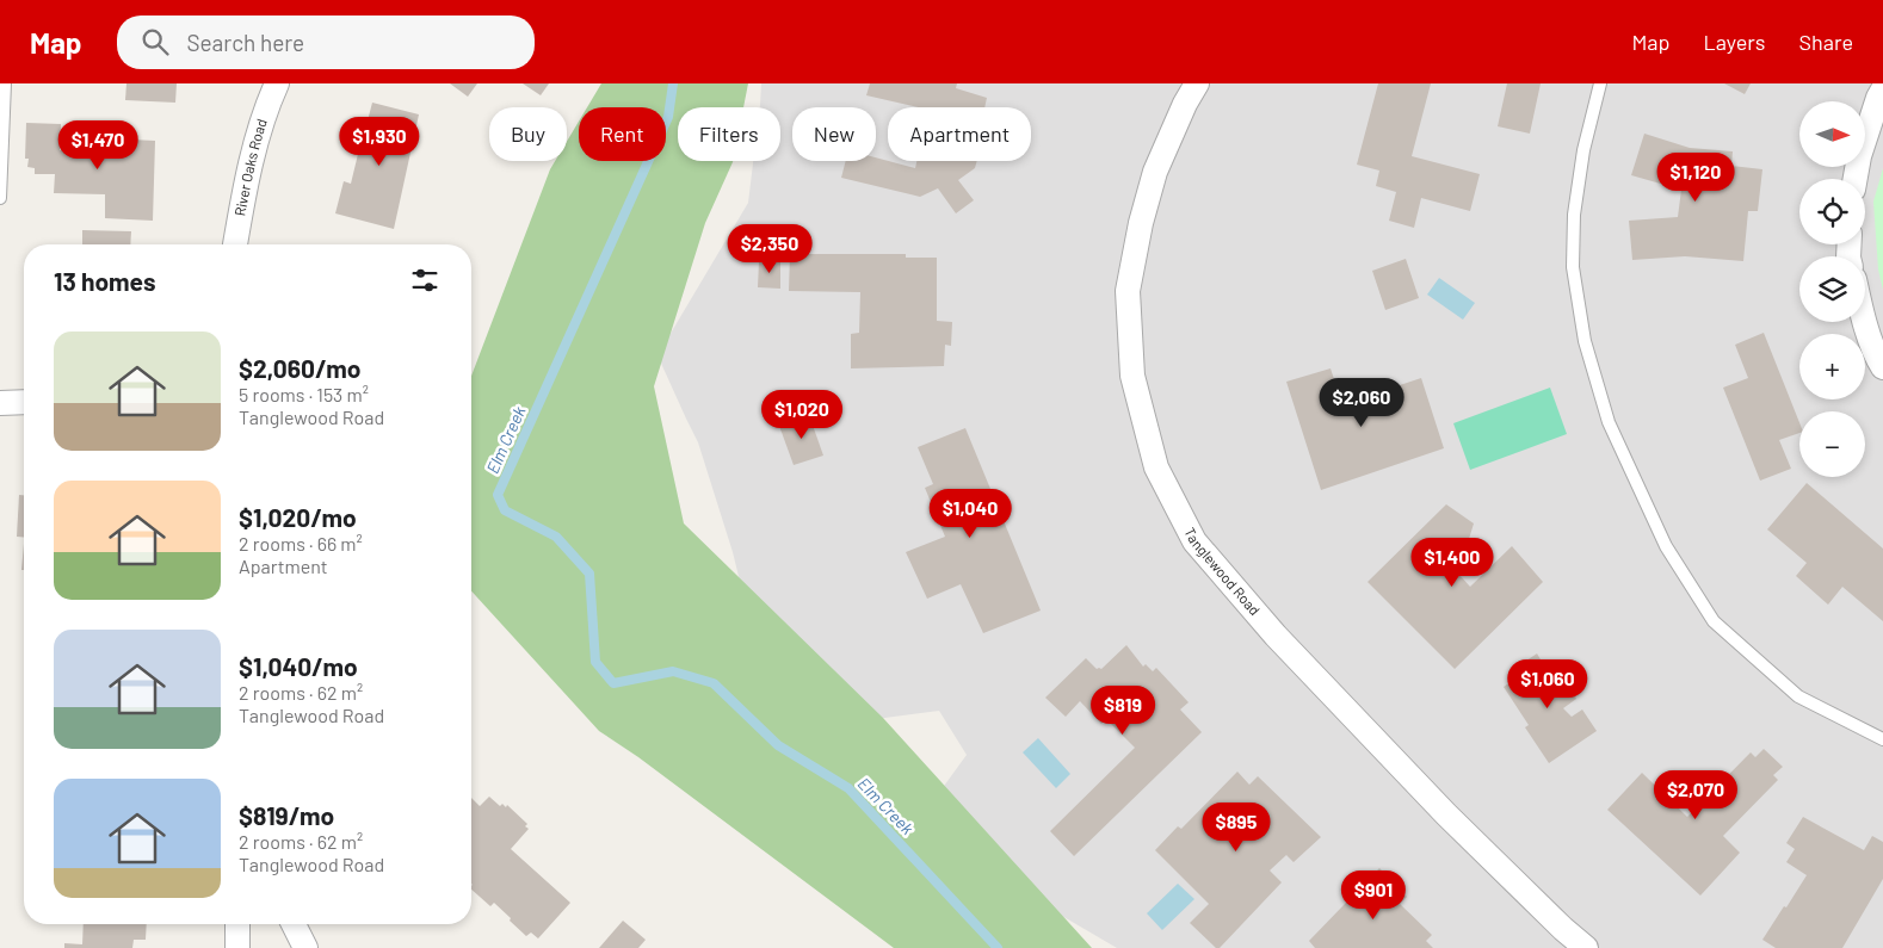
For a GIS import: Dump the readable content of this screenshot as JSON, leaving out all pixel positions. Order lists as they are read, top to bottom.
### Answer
{
  "streets": {
    "street": ["River Oaks Road", "Tanglewood Road"]
  },
  "water": ["Elm Creek"],
  "north": "right",
  "page": {
    "header": "Map",
    "search": "Search here",
    "nav": ["Map", "Layers", "Share"],
    "map_buttons": ["+", "−"],
    "chip": [
      "Buy",
      "Rent",
      "Filters",
      "New",
      "Apartment"
    ],
    "price": [
      "$1,930",
      "$1,470",
      "$1,120",
      "$2,350",
      "$2,060",
      "$1,020",
      "$1,040",
      "$1,400",
      "$1,060",
      "$819",
      "$2,070",
      "$895",
      "$901"
    ],
    "heading": "13 homes",
    "list": [
      {
        "name": "$2,060/mo",
        "note": "5 rooms · 153 m² · Tanglewood Road"
      },
      {
        "name": "$1,020/mo",
        "note": "2 rooms · 66 m² · Apartment"
      },
      {
        "name": "$1,040/mo",
        "note": "2 rooms · 62 m² · Tanglewood Road"
      },
      {
        "name": "$819/mo",
        "note": "2 rooms · 62 m² · Tanglewood Road"
      }
    ]
  }
}
